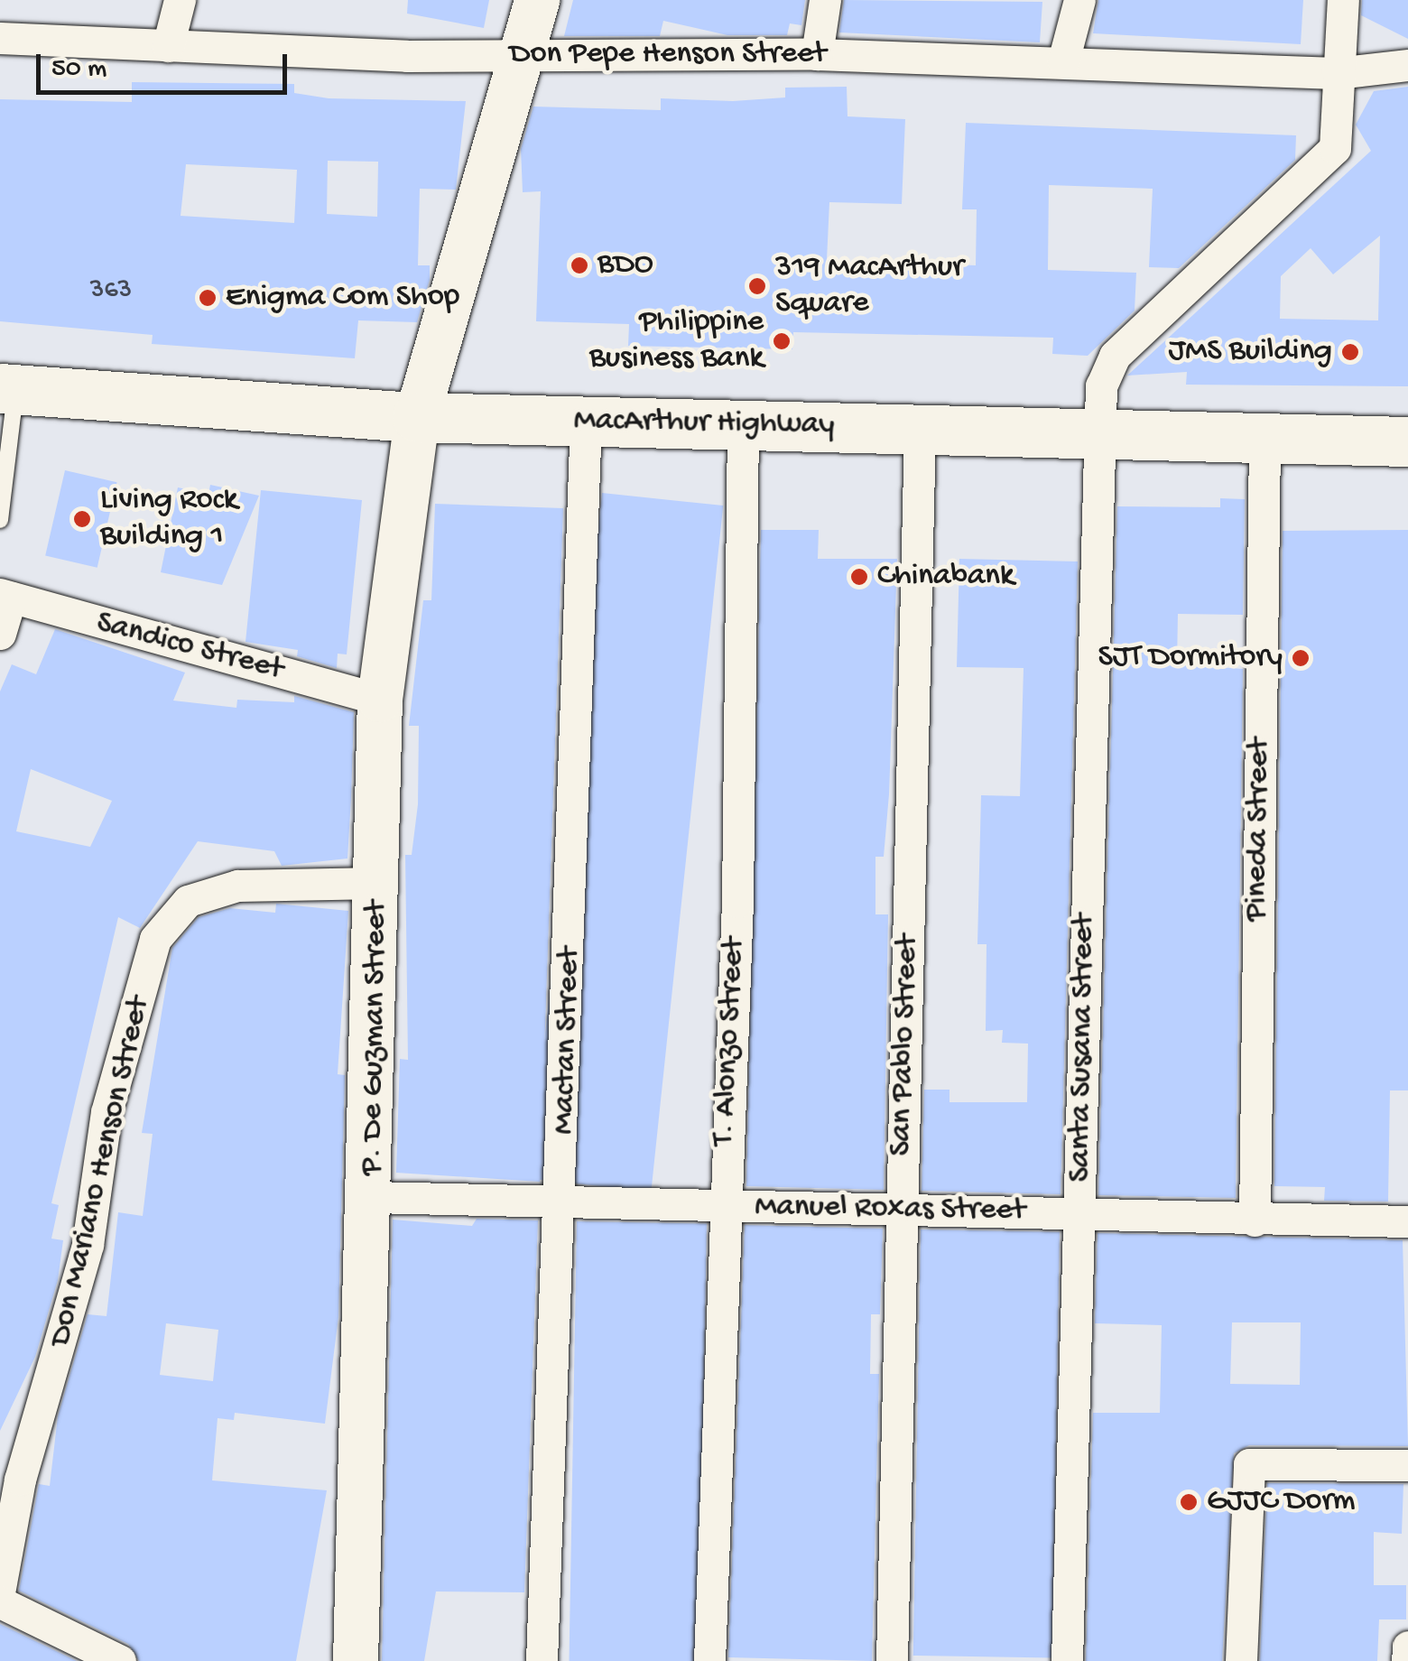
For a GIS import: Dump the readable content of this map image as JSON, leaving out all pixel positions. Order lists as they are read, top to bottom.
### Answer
{
  "streets": {
    "highway": ["MacArthur Highway"],
    "street": [
      "Don Pepe Henson Street",
      "Sandico Street",
      "Pineda Street",
      "P. De Guzman Street",
      "Mactan Street",
      "T. Alonzo Street",
      "San Pablo Street",
      "Santa Susana Street",
      "Don Mariano Henson Street",
      "Manuel Roxas Street"
    ]
  },
  "crossings": [
    ["Don Pepe Henson Street", "P. De Guzman Street"],
    ["Don Pepe Henson Street", "Santa Susana Street"],
    ["MacArthur Highway", "Pineda Street"],
    ["MacArthur Highway", "P. De Guzman Street"],
    ["MacArthur Highway", "Mactan Street"],
    ["MacArthur Highway", "T. Alonzo Street"],
    ["MacArthur Highway", "San Pablo Street"],
    ["MacArthur Highway", "Santa Susana Street"],
    ["Sandico Street", "P. De Guzman Street"],
    ["Pineda Street", "Manuel Roxas Street"],
    ["P. De Guzman Street", "Don Mariano Henson Street"],
    ["P. De Guzman Street", "Manuel Roxas Street"],
    ["Mactan Street", "Manuel Roxas Street"],
    ["T. Alonzo Street", "Manuel Roxas Street"],
    ["San Pablo Street", "Manuel Roxas Street"],
    ["Santa Susana Street", "Manuel Roxas Street"]
  ],
  "places": [
    "BDO",
    "319 MacArthur Square",
    "Enigma Com Shop",
    "Philippine Business Bank",
    "JMS Building",
    "Living Rock Building 1",
    "Chinabank",
    "SJT Dormitory",
    "GJJC Dorm"
  ],
  "house_numbers": ["363"],
  "scale_bar": "50 m"
}
